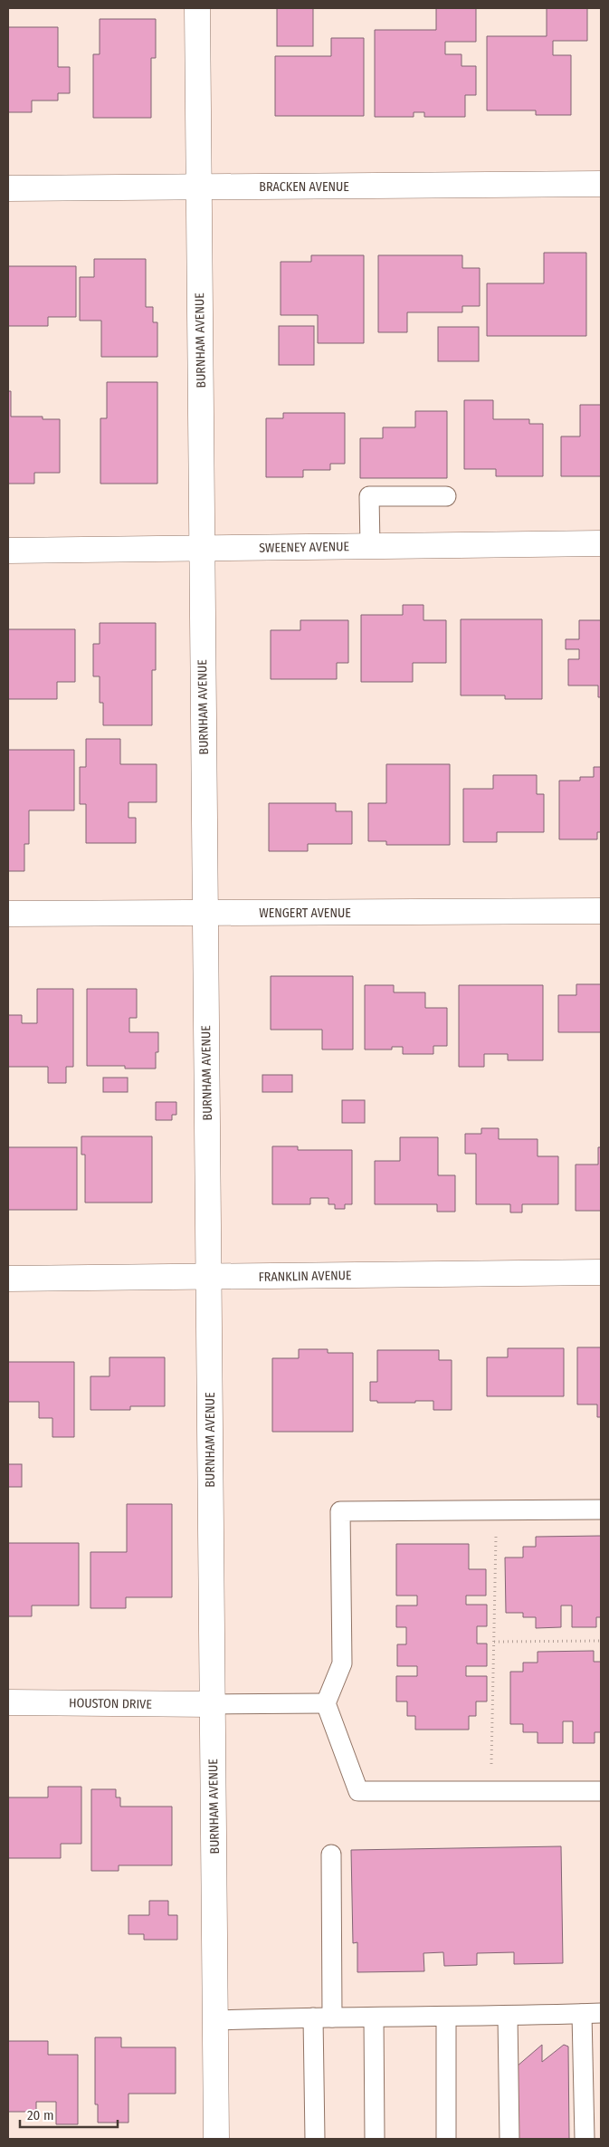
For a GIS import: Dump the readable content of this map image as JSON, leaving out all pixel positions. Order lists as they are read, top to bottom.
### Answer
{
  "streets": {
    "street": [
      "BRACKEN AVENUE",
      "BURNHAM AVENUE",
      "SWEENEY AVENUE",
      "WENGERT AVENUE",
      "FRANKLIN AVENUE",
      "HOUSTON DRIVE"
    ]
  },
  "crossings": [
    ["BRACKEN AVENUE", "BURNHAM AVENUE"],
    ["BURNHAM AVENUE", "SWEENEY AVENUE"],
    ["BURNHAM AVENUE", "WENGERT AVENUE"],
    ["BURNHAM AVENUE", "FRANKLIN AVENUE"],
    ["BURNHAM AVENUE", "HOUSTON DRIVE"]
  ],
  "scale_bar": "20 m"
}
